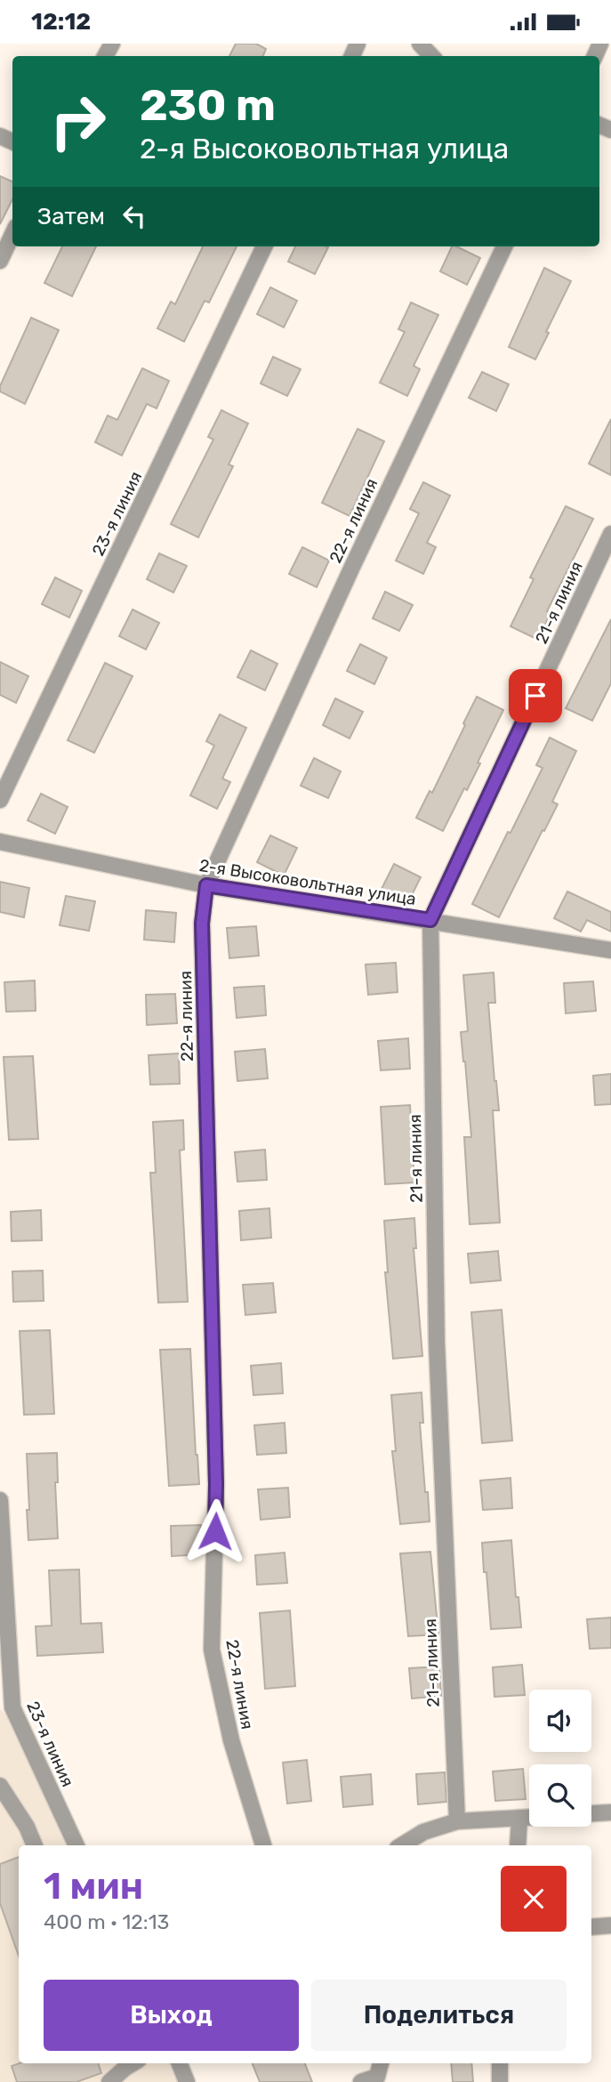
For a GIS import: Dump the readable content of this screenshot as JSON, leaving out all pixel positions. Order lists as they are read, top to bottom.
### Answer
{
  "streets": {
    "street": [
      "23-я линия",
      "22-я линия",
      "21-я линия",
      "2-я Высоковольтная улица"
    ]
  },
  "crossings": [
    ["22-я линия", "2-я Высоковольтная улица"],
    ["21-я линия", "2-я Высоковольтная улица"]
  ],
  "page": {
    "status": "12:12",
    "turn": ["230 m", "2-я Высоковольтная улица"],
    "then": "Затем",
    "heading": ["1 мин", "400 m · 12:13"],
    "buttons": ["Выход", "Поделиться"]
  }
}
